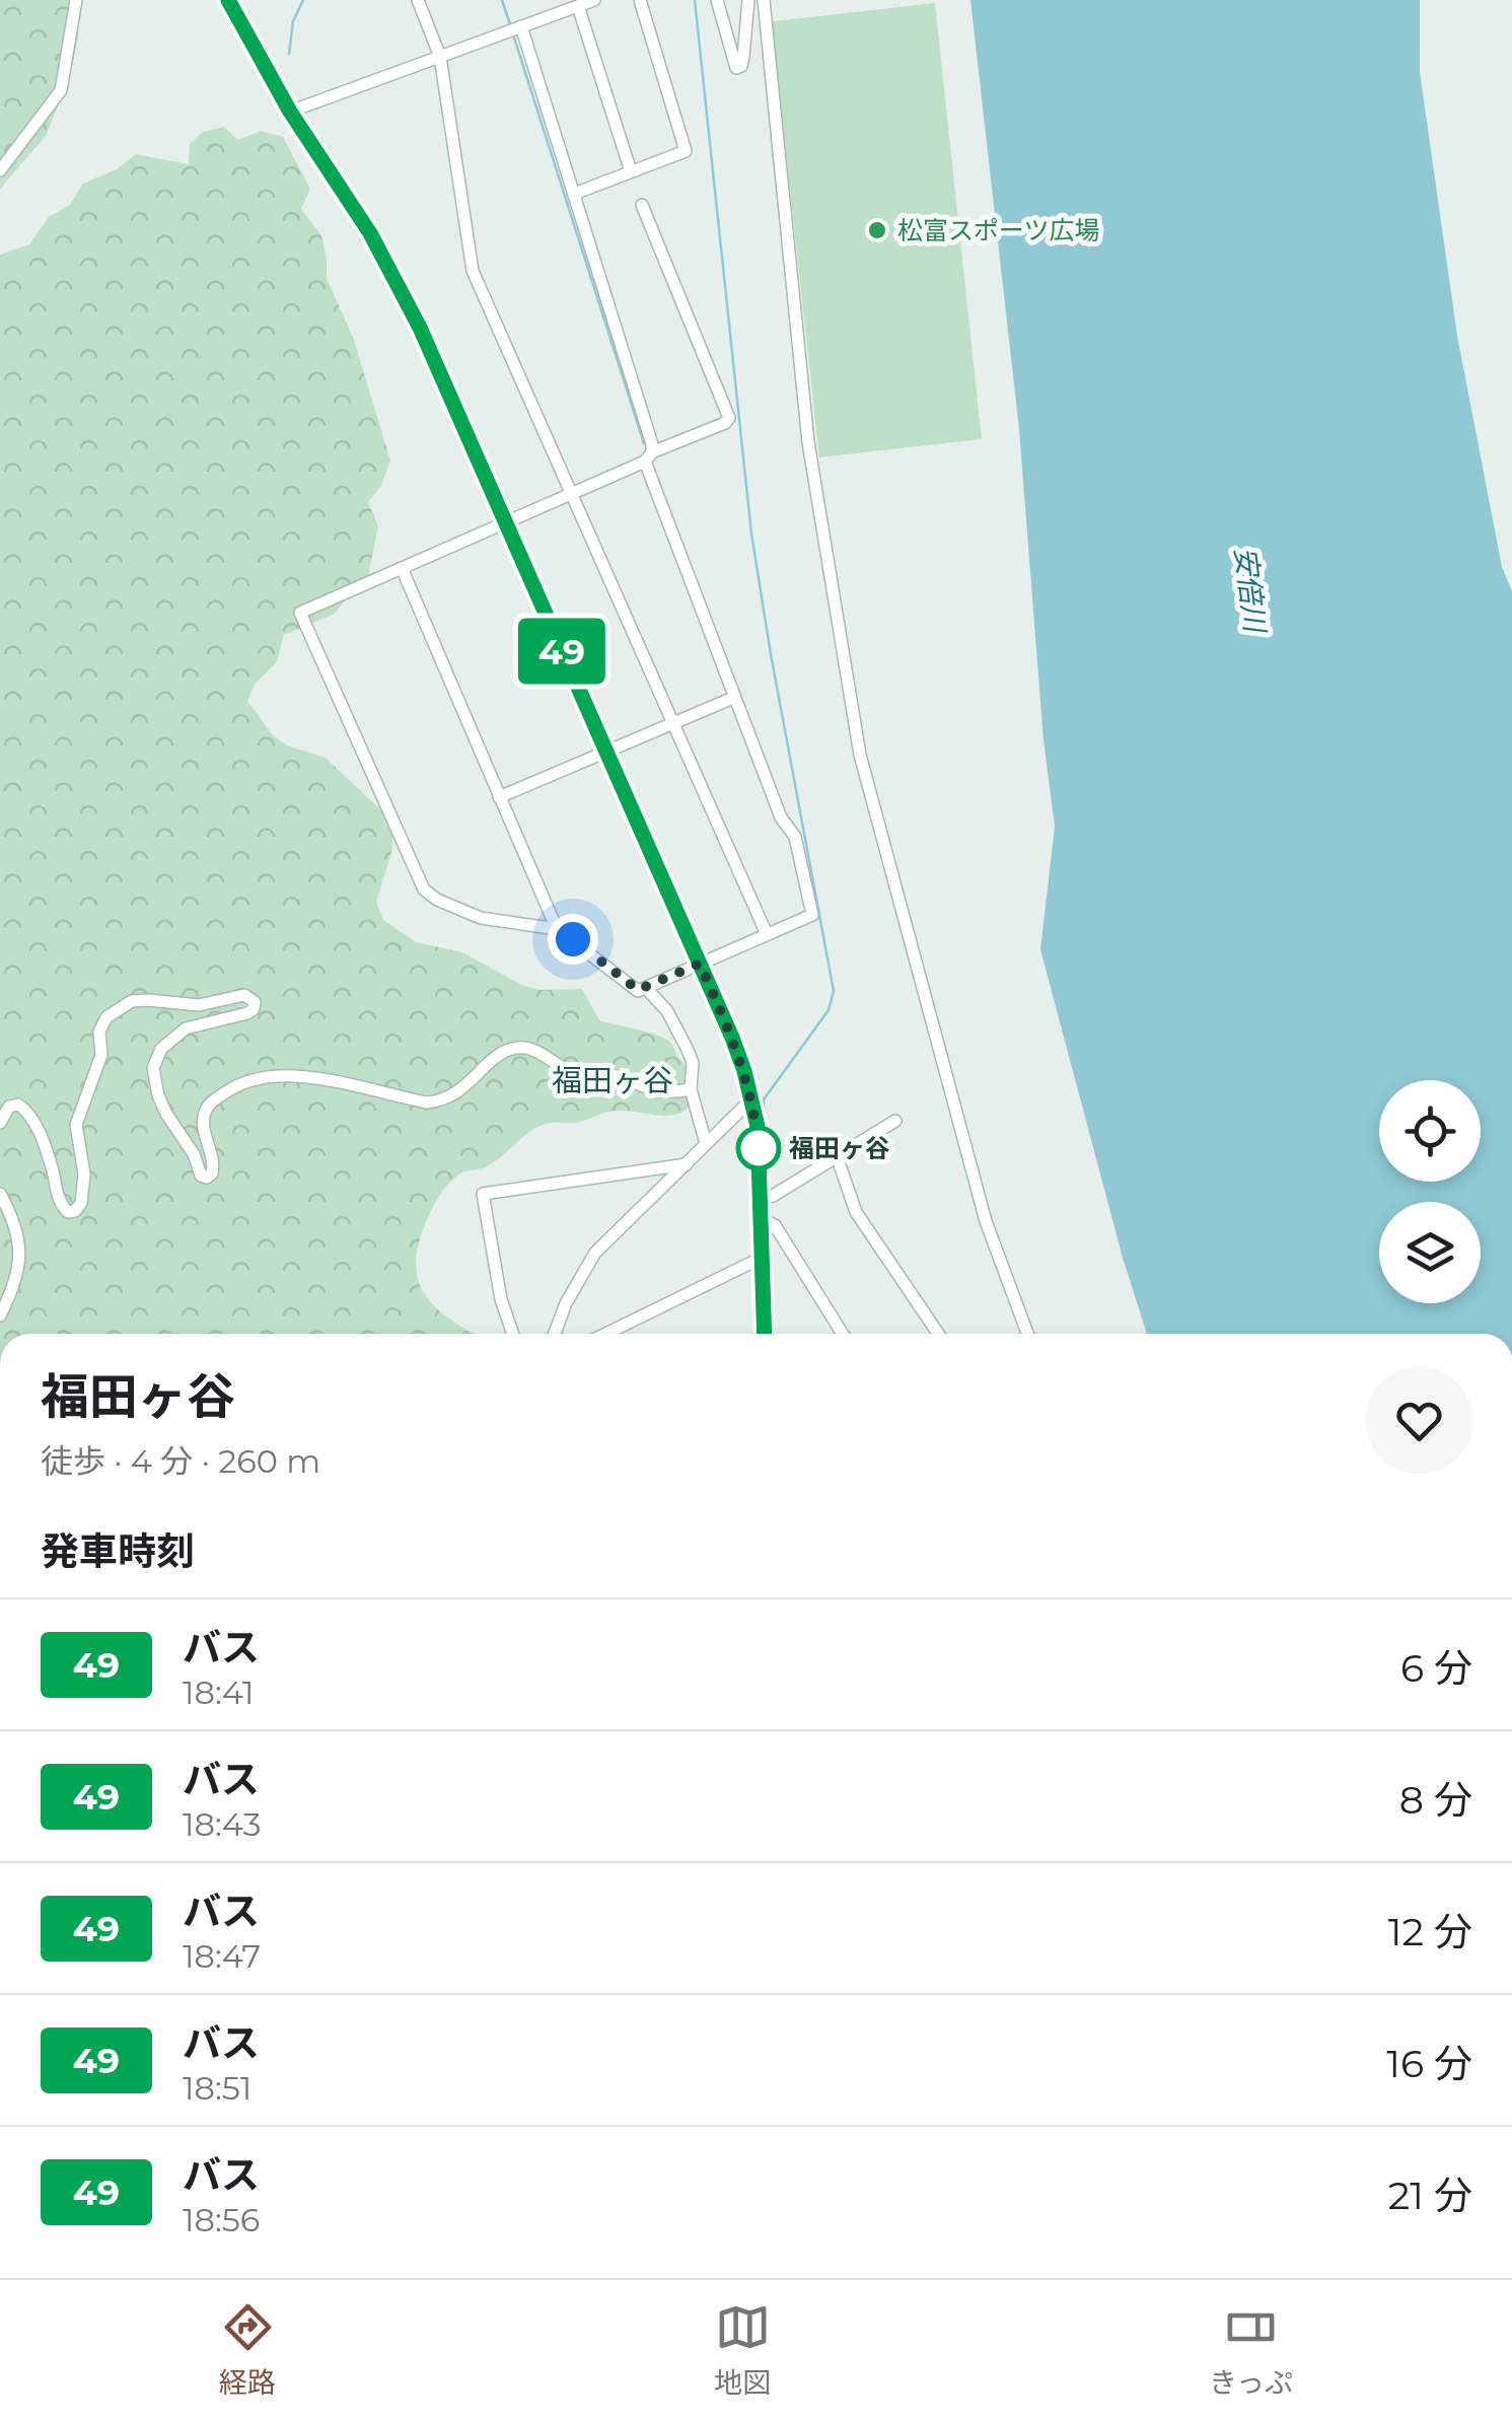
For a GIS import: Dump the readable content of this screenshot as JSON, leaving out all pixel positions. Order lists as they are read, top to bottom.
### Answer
{
  "districts": ["福田ヶ谷"],
  "water": ["安倍川"],
  "places": ["松富スポーツ広場", "福田ヶ谷"],
  "lines": ["bus line 49"],
  "page": {
    "on_map": "49",
    "heading": [
      ["福田ヶ谷", "徒歩 · 4 分 · 260 m"],
      "発車時刻"
    ],
    "list": [
      {
        "mark": "49",
        "name": "バス",
        "note": "18:41",
        "value": "6 分"
      },
      {
        "mark": "49",
        "name": "バス",
        "note": "18:43",
        "value": "8 分"
      },
      {
        "mark": "49",
        "name": "バス",
        "note": "18:47",
        "value": "12 分"
      },
      {
        "mark": "49",
        "name": "バス",
        "note": "18:51",
        "value": "16 分"
      },
      {
        "mark": "49",
        "name": "バス",
        "note": "18:56",
        "value": "21 分"
      }
    ],
    "tabs": ["経路", "地図", "きっぷ"]
  }
}
